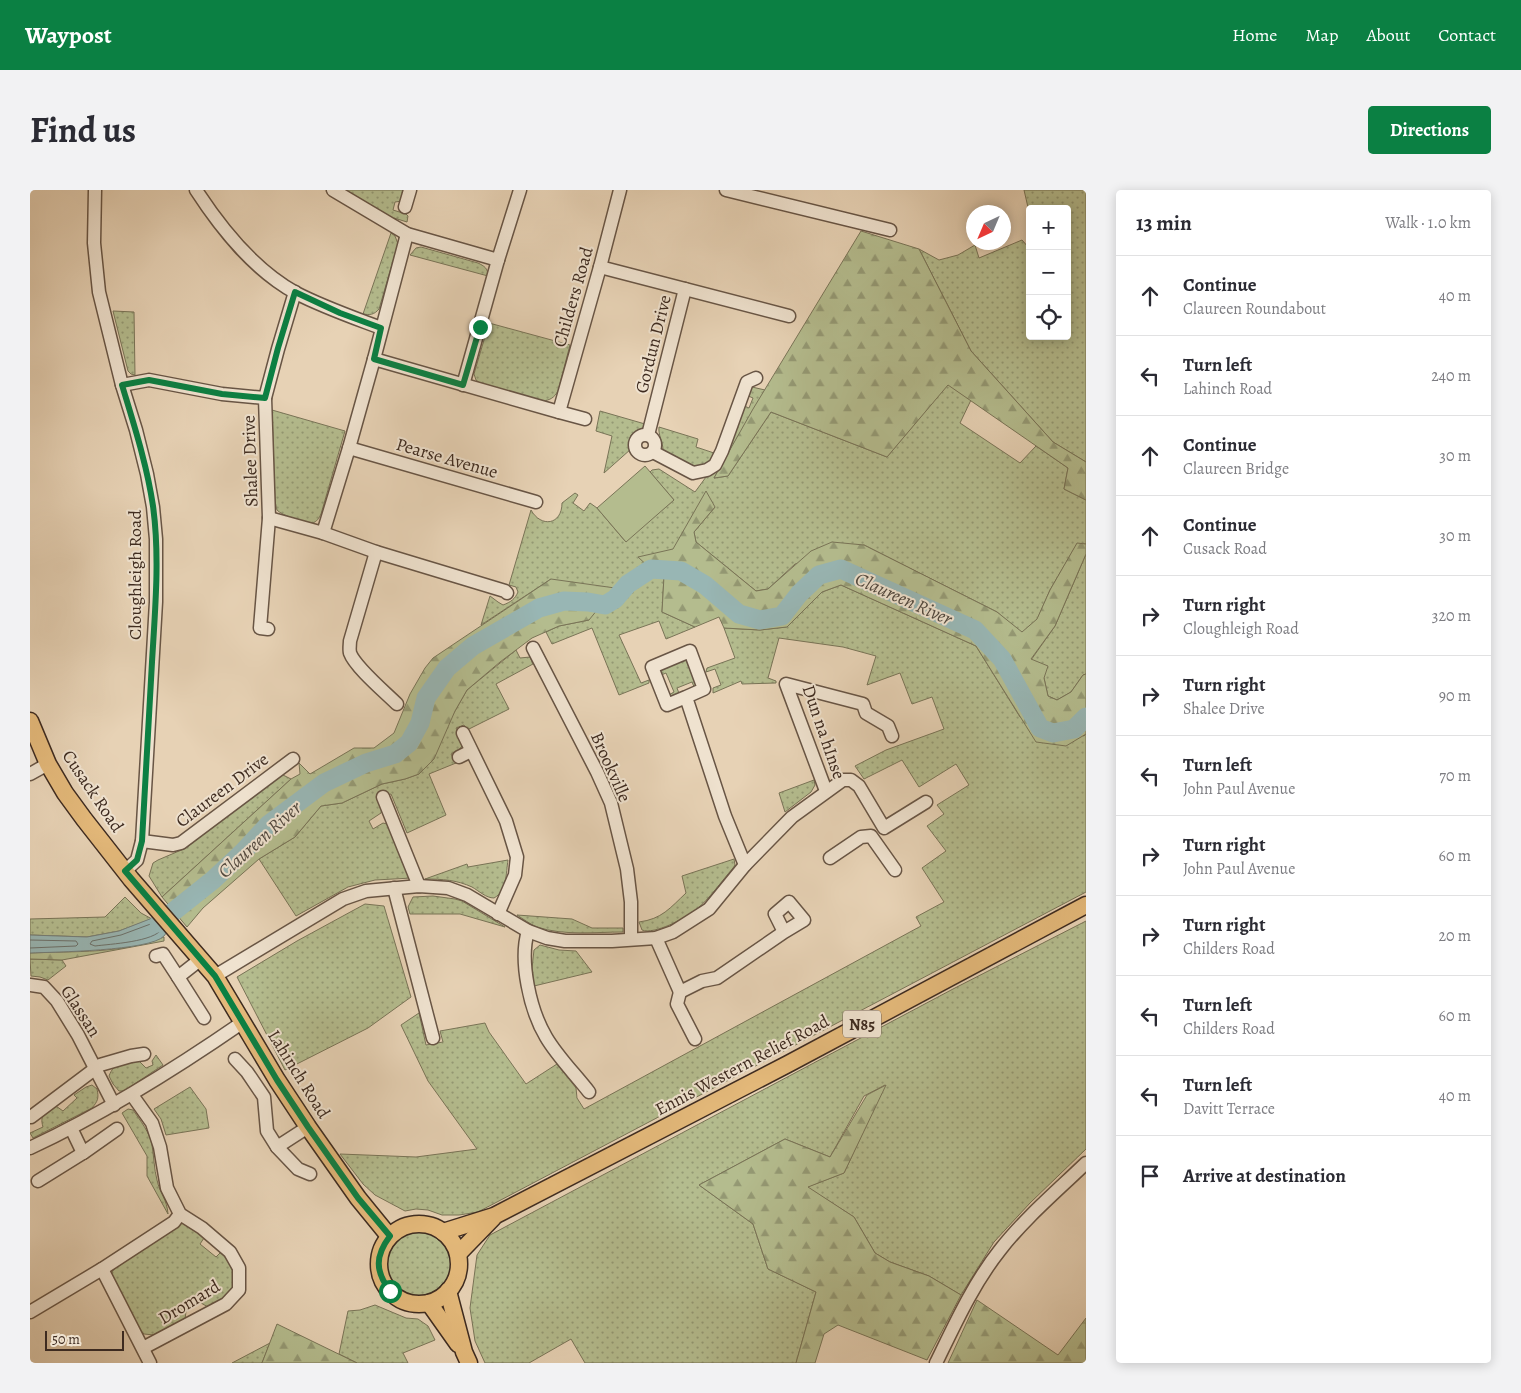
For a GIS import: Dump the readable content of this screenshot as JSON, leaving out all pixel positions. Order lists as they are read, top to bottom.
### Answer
{
  "streets": {
    "main road": [
      "Cusack Road",
      "N85",
      "Ennis Western Relief Road",
      "Lahinch Road"
    ],
    "street": [
      "Childers Road",
      "Gordun Drive",
      "Pearse Avenue",
      "Shalee Drive",
      "Cloughleigh Road",
      "Dun na hInse",
      "Brookville",
      "Claureen Drive",
      "Glassan",
      "Dromard"
    ]
  },
  "crossings": [
    ["Childers Road", "Gordun Drive"],
    ["Shalee Drive", "Cloughleigh Road"],
    ["Cloughleigh Road", "Claureen Drive"],
    ["Cloughleigh Road", "Cusack Road"],
    ["Dun na hInse", "Brookville"],
    ["Cusack Road", "Lahinch Road"],
    ["Ennis Western Relief Road", "Lahinch Road"]
  ],
  "water": ["Claureen River"],
  "scale_bar": "50 m",
  "north": "bottom left",
  "page": {
    "header": "Waypost",
    "nav": [
      "Home",
      "Map",
      "About",
      "Contact"
    ],
    "title": "Find us",
    "buttons": "Directions",
    "heading": ["13 min", "Walk · 1.0 km"],
    "map_buttons": ["+", "−"],
    "list": [
      ["Continue", "Claureen Roundabout", "40 m"],
      ["Turn left", "Lahinch Road", "240 m"],
      ["Continue", "Claureen Bridge", "30 m"],
      ["Continue", "Cusack Road", "30 m"],
      ["Turn right", "Cloughleigh Road", "320 m"],
      ["Turn right", "Shalee Drive", "90 m"],
      ["Turn left", "John Paul Avenue", "70 m"],
      ["Turn right", "John Paul Avenue", "60 m"],
      ["Turn right", "Childers Road", "20 m"],
      ["Turn left", "Childers Road", "60 m"],
      ["Turn left", "Davitt Terrace", "40 m"],
      "Arrive at destination"
    ],
    "scale": "50 m"
  }
}
